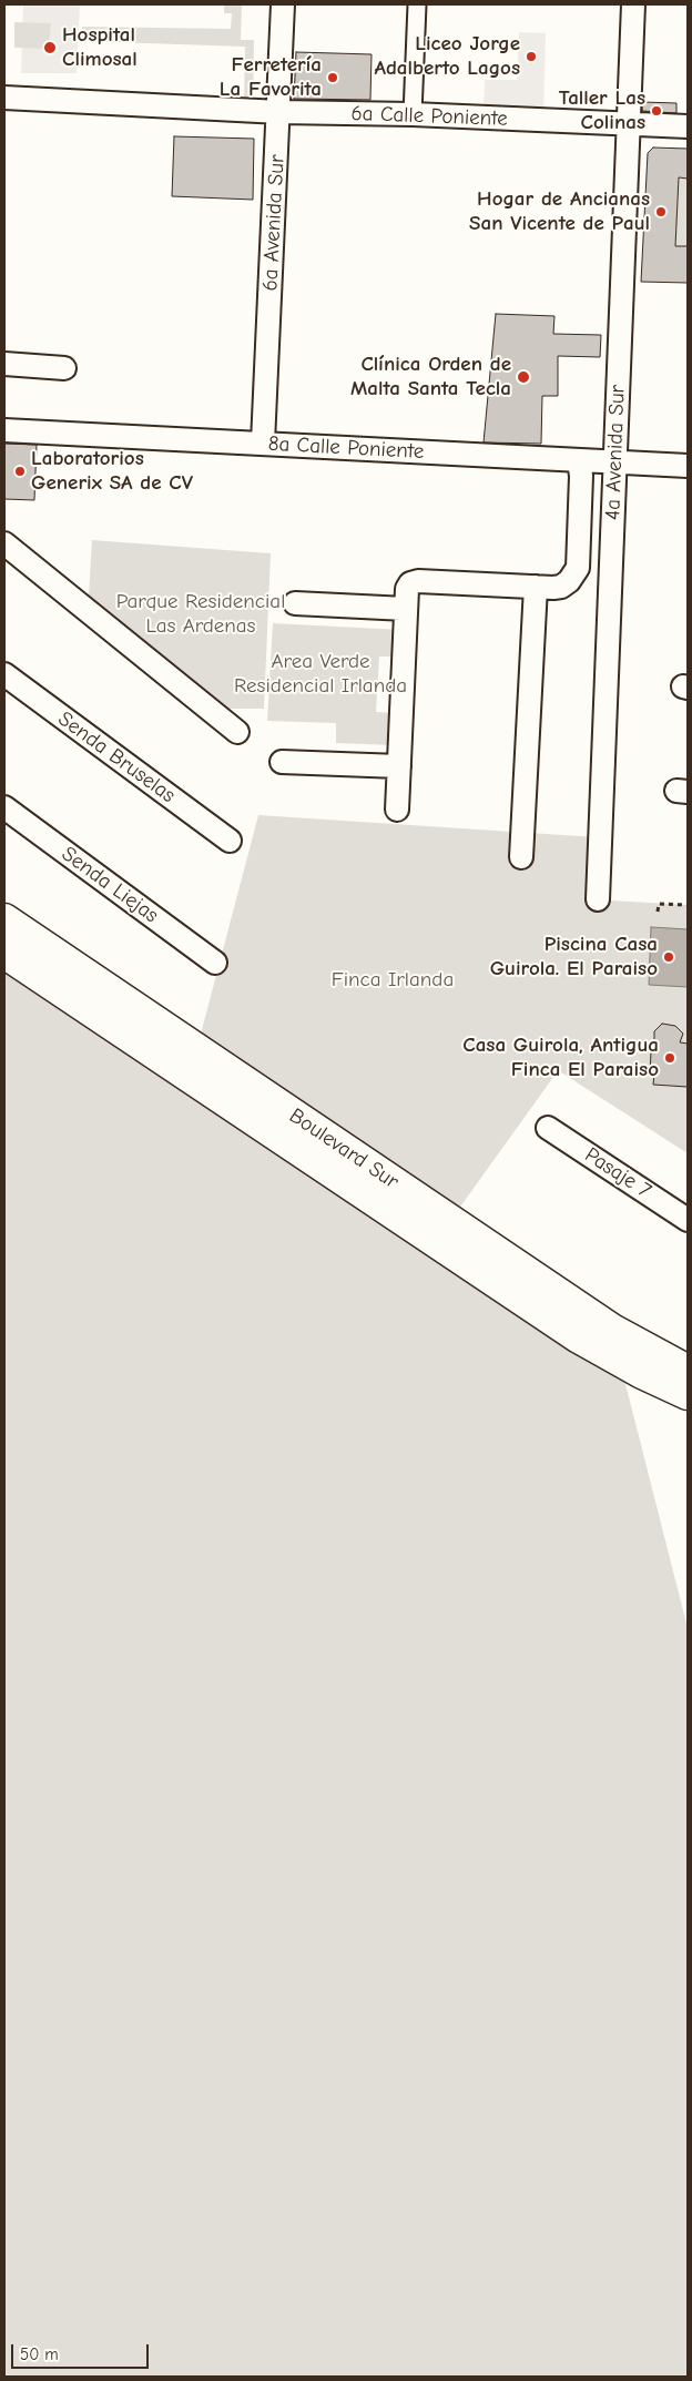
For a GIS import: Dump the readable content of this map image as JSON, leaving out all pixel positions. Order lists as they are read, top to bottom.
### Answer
{
  "streets": {
    "highway": ["Boulevard Sur"],
    "street": [
      "6a Calle Poniente",
      "6a Avenida Sur",
      "8a Calle Poniente",
      "4a Avenida Sur",
      "Senda Bruselas",
      "Senda Liejas",
      "Pasaje 7"
    ]
  },
  "crossings": [
    ["6a Calle Poniente", "6a Avenida Sur"],
    ["6a Calle Poniente", "4a Avenida Sur"],
    ["6a Avenida Sur", "8a Calle Poniente"],
    ["8a Calle Poniente", "4a Avenida Sur"]
  ],
  "parks": ["Parque Residencial Las Ardenas", "Area Verde Residencial Irlanda", "Finca Irlanda"],
  "places": [
    "Hospital Climosal",
    "Liceo Jorge Adalberto Lagos",
    "Ferretería La Favorita",
    "Taller Las Colinas",
    "Hogar de Ancianas San Vicente de Paul",
    "Clínica Orden de Malta Santa Tecla",
    "Laboratorios Generix SA de CV",
    "Piscina Casa Guirola. El Paraiso",
    "Casa Guirola, Antigua Finca El Paraiso"
  ],
  "scale_bar": "50 m"
}
